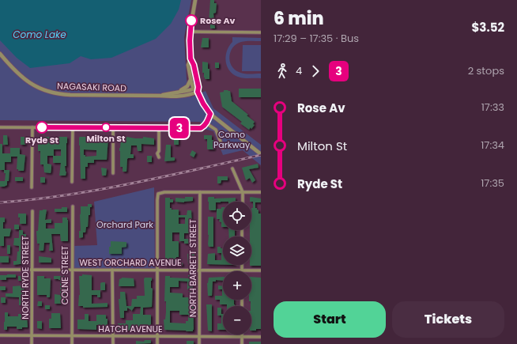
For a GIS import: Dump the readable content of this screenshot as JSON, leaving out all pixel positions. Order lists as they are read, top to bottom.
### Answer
{
  "streets": {
    "street": [
      "NAGASAKI ROAD",
      "WEST ORCHARD AVENUE",
      "NORTH BARRETT STREET",
      "COLNE STREET",
      "NORTH RYDE STREET",
      "HATCH AVENUE"
    ]
  },
  "crossings": [
    ["WEST ORCHARD AVENUE", "NORTH BARRETT STREET"],
    ["WEST ORCHARD AVENUE", "COLNE STREET"],
    ["WEST ORCHARD AVENUE", "NORTH RYDE STREET"],
    ["NORTH BARRETT STREET", "HATCH AVENUE"],
    ["COLNE STREET", "HATCH AVENUE"],
    ["NORTH RYDE STREET", "HATCH AVENUE"]
  ],
  "water": ["Como Lake"],
  "parks": ["Como Parkway", "Orchard Park"],
  "places": ["Rose Av", "Ryde St", "Milton St"],
  "lines": ["bus line 3"],
  "page": {
    "on_map": "3",
    "heading": ["6 min", "17:29 – 17:35 · Bus", "$3.52"],
    "legs": ["4", "3", "2 stops"],
    "list": [
      {
        "name": "Rose Av",
        "value": "17:33"
      },
      {
        "name": "Milton St",
        "value": "17:34"
      },
      {
        "name": "Ryde St",
        "value": "17:35"
      }
    ],
    "map_buttons": ["+", "−"],
    "buttons": ["Start", "Tickets"]
  }
}
